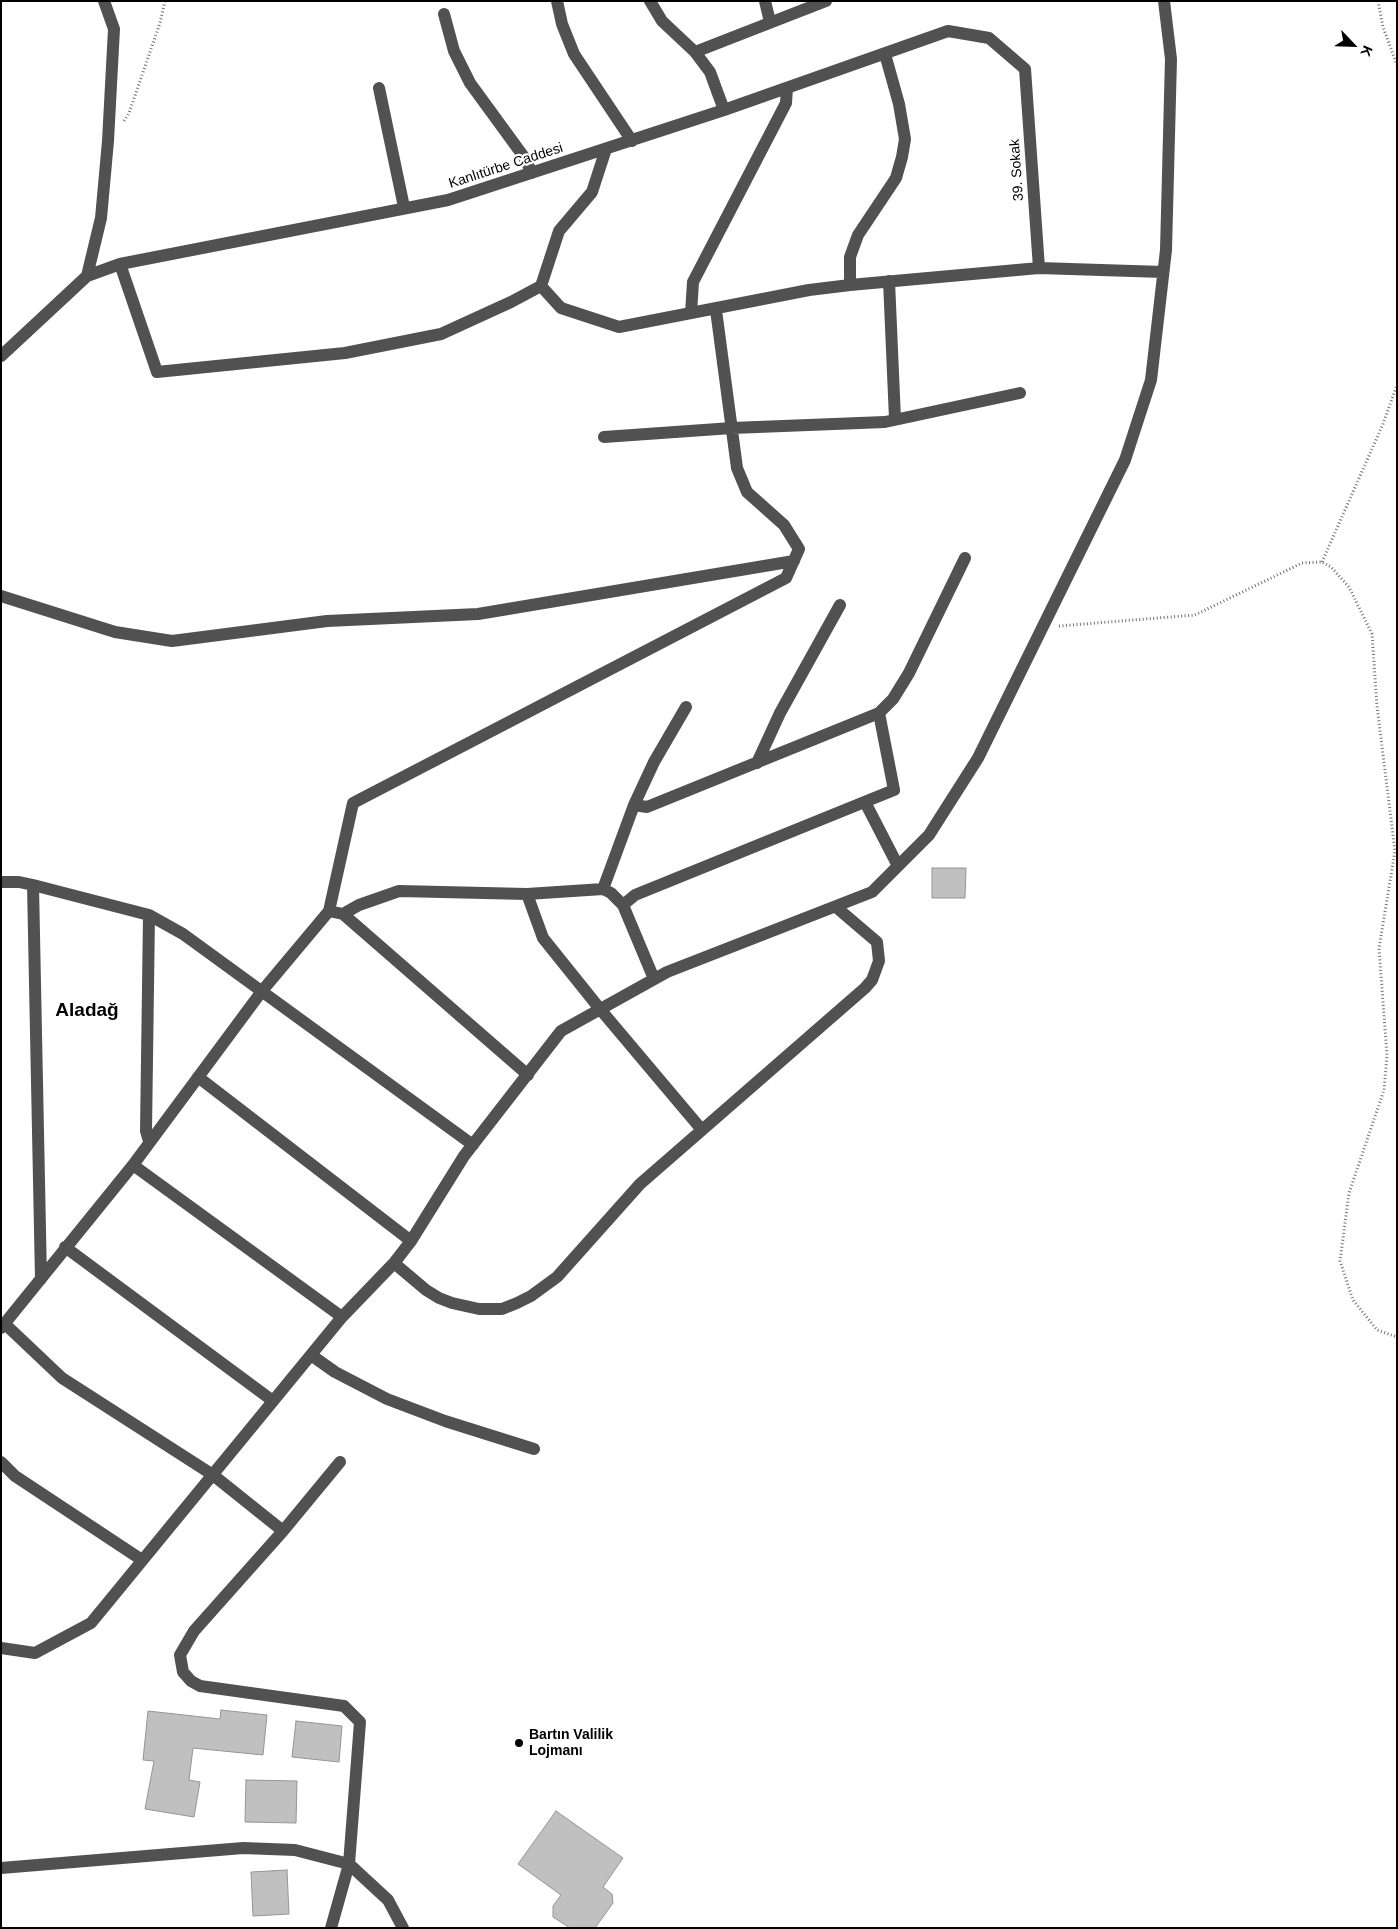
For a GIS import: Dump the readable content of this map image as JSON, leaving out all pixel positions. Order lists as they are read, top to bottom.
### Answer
{
  "streets": {
    "street": ["Kanlıtürbe Caddesi", "39. Sokak"]
  },
  "crossings": [
    ["Kanlıtürbe Caddesi", "39. Sokak"]
  ],
  "districts": ["Aladağ"],
  "places": ["Bartın Valilik Lojmanı"],
  "north": "bottom right"
}
